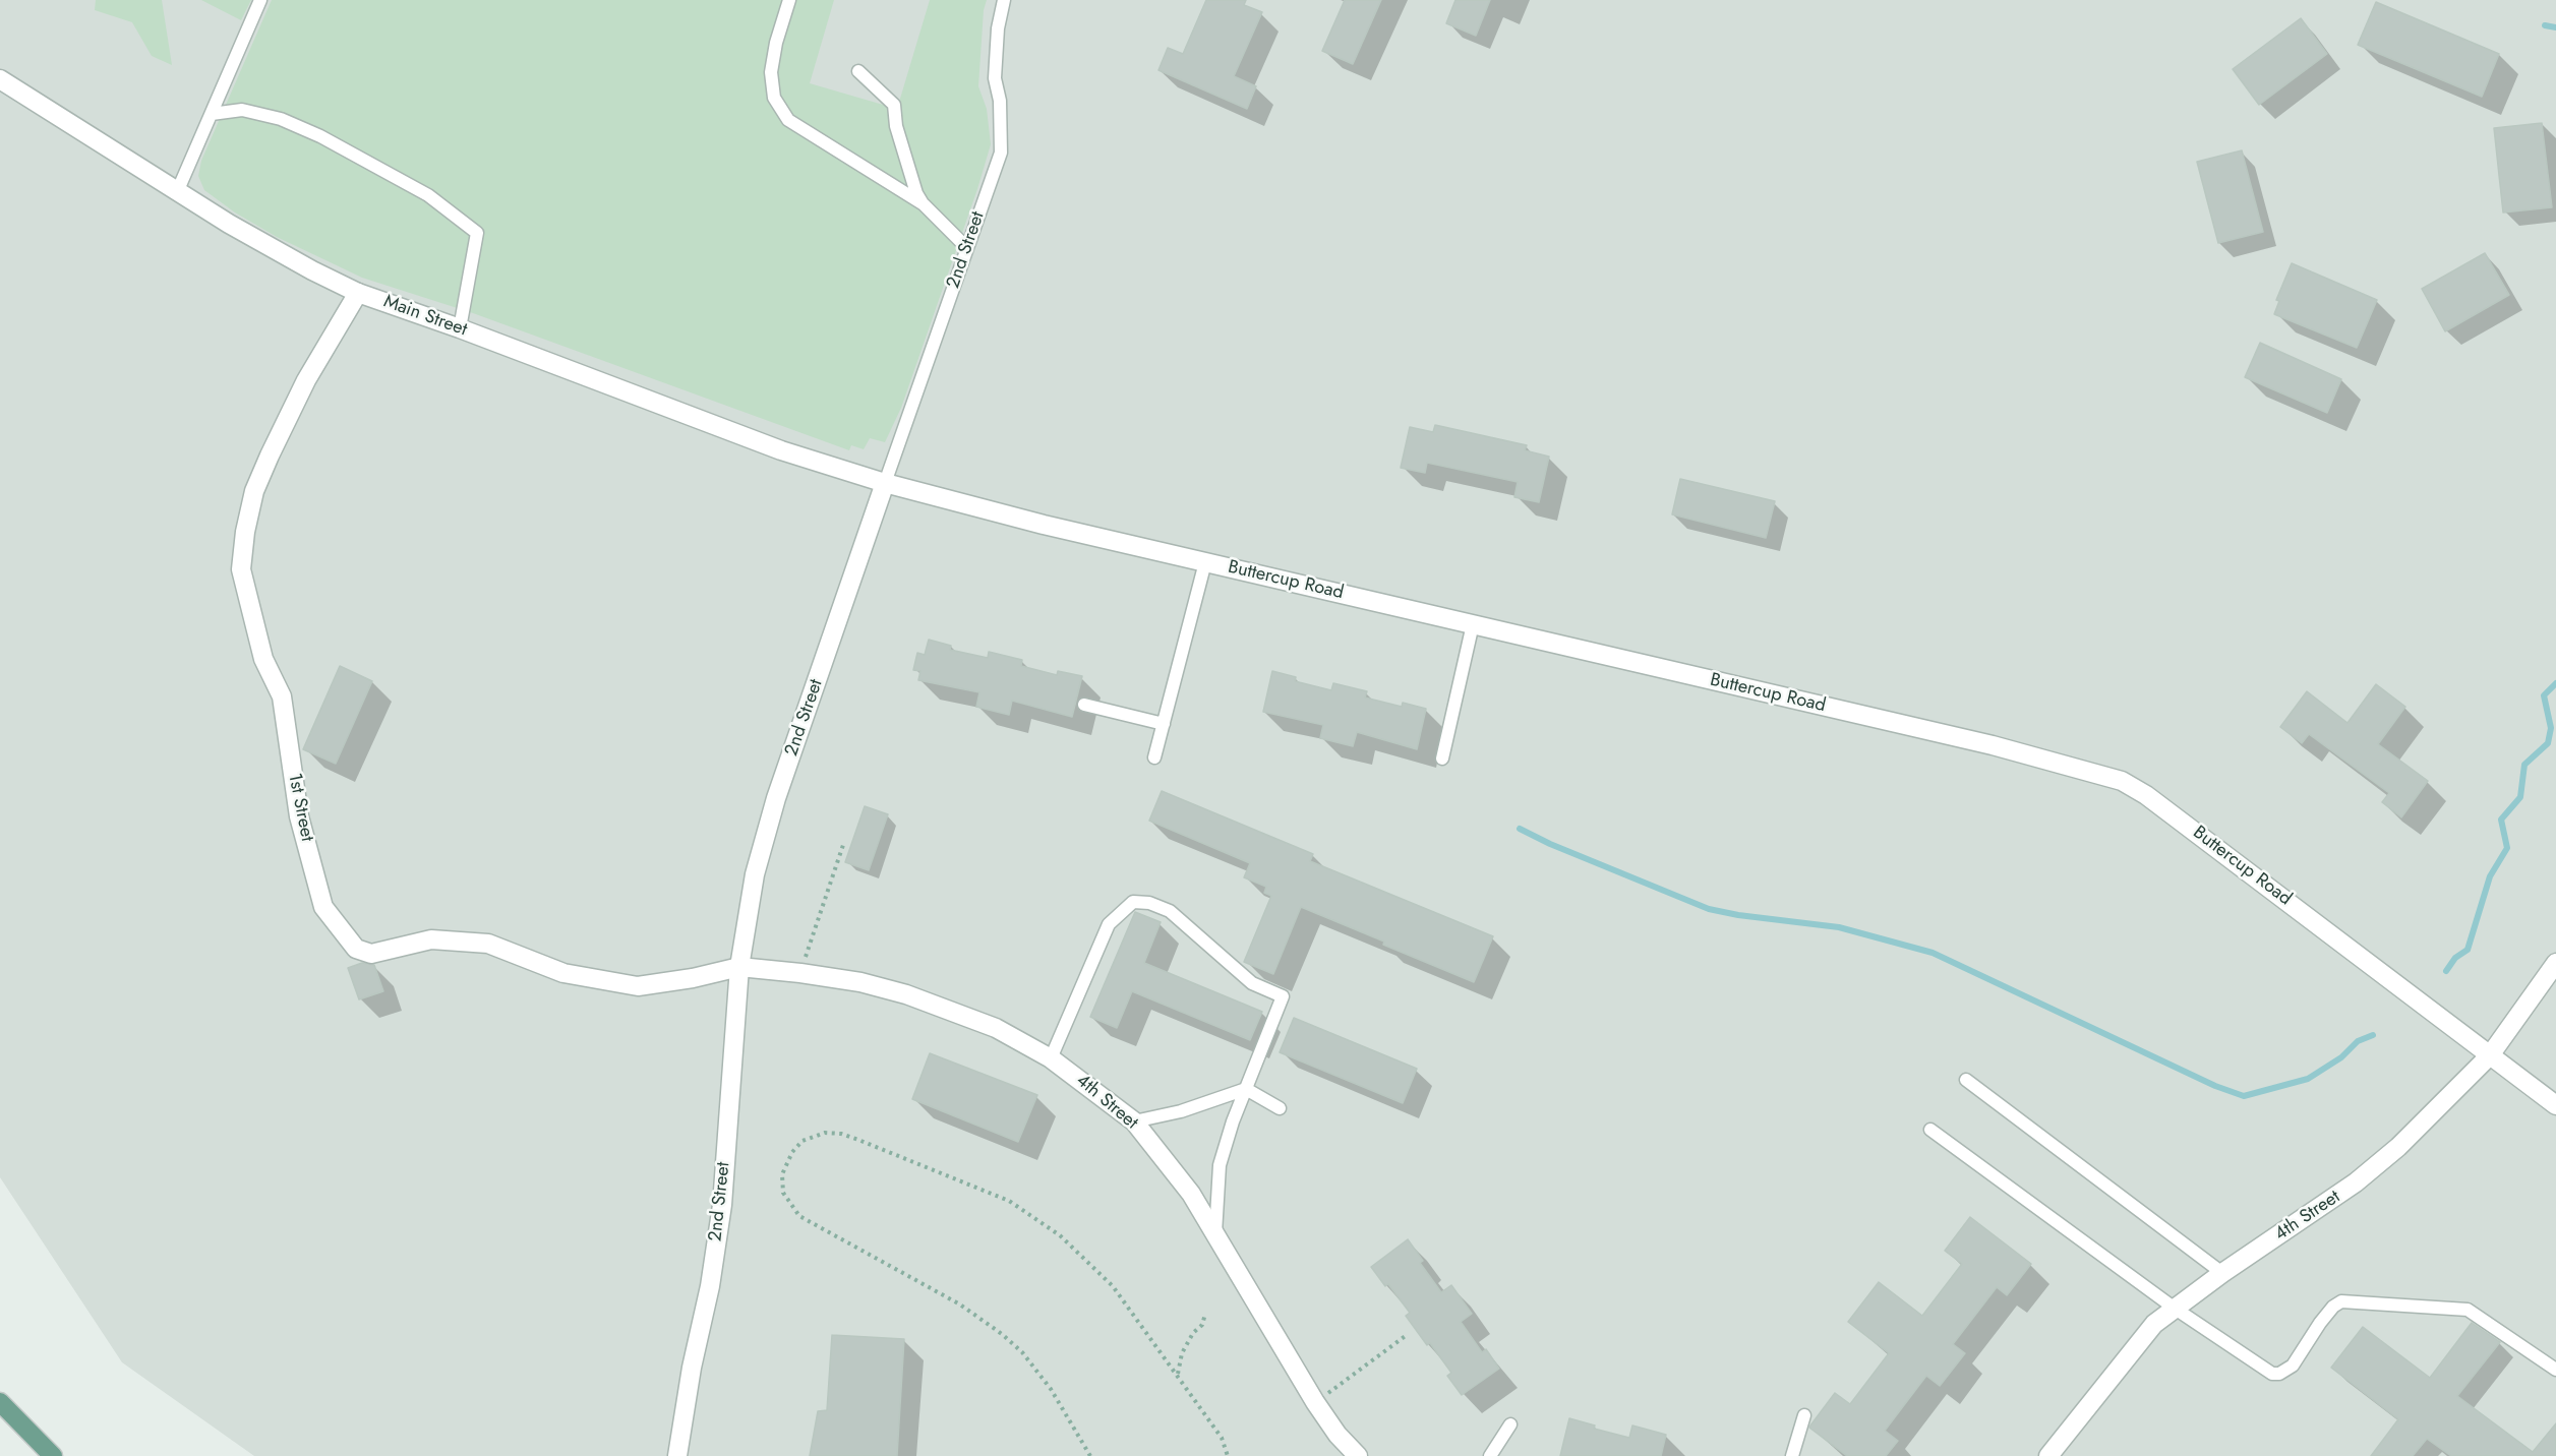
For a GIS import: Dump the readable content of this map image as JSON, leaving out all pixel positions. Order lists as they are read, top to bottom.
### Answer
{
  "streets": {
    "street": [
      "2nd Street",
      "Main Street",
      "Buttercup Road",
      "1st Street",
      "4th Street"
    ]
  },
  "crossings": [
    ["2nd Street", "Main Street"],
    ["2nd Street", "Buttercup Road"],
    ["2nd Street", "1st Street"],
    ["2nd Street", "4th Street"],
    ["Main Street", "Buttercup Road"],
    ["Main Street", "1st Street"],
    ["Buttercup Road", "4th Street"],
    ["1st Street", "4th Street"]
  ]
}
